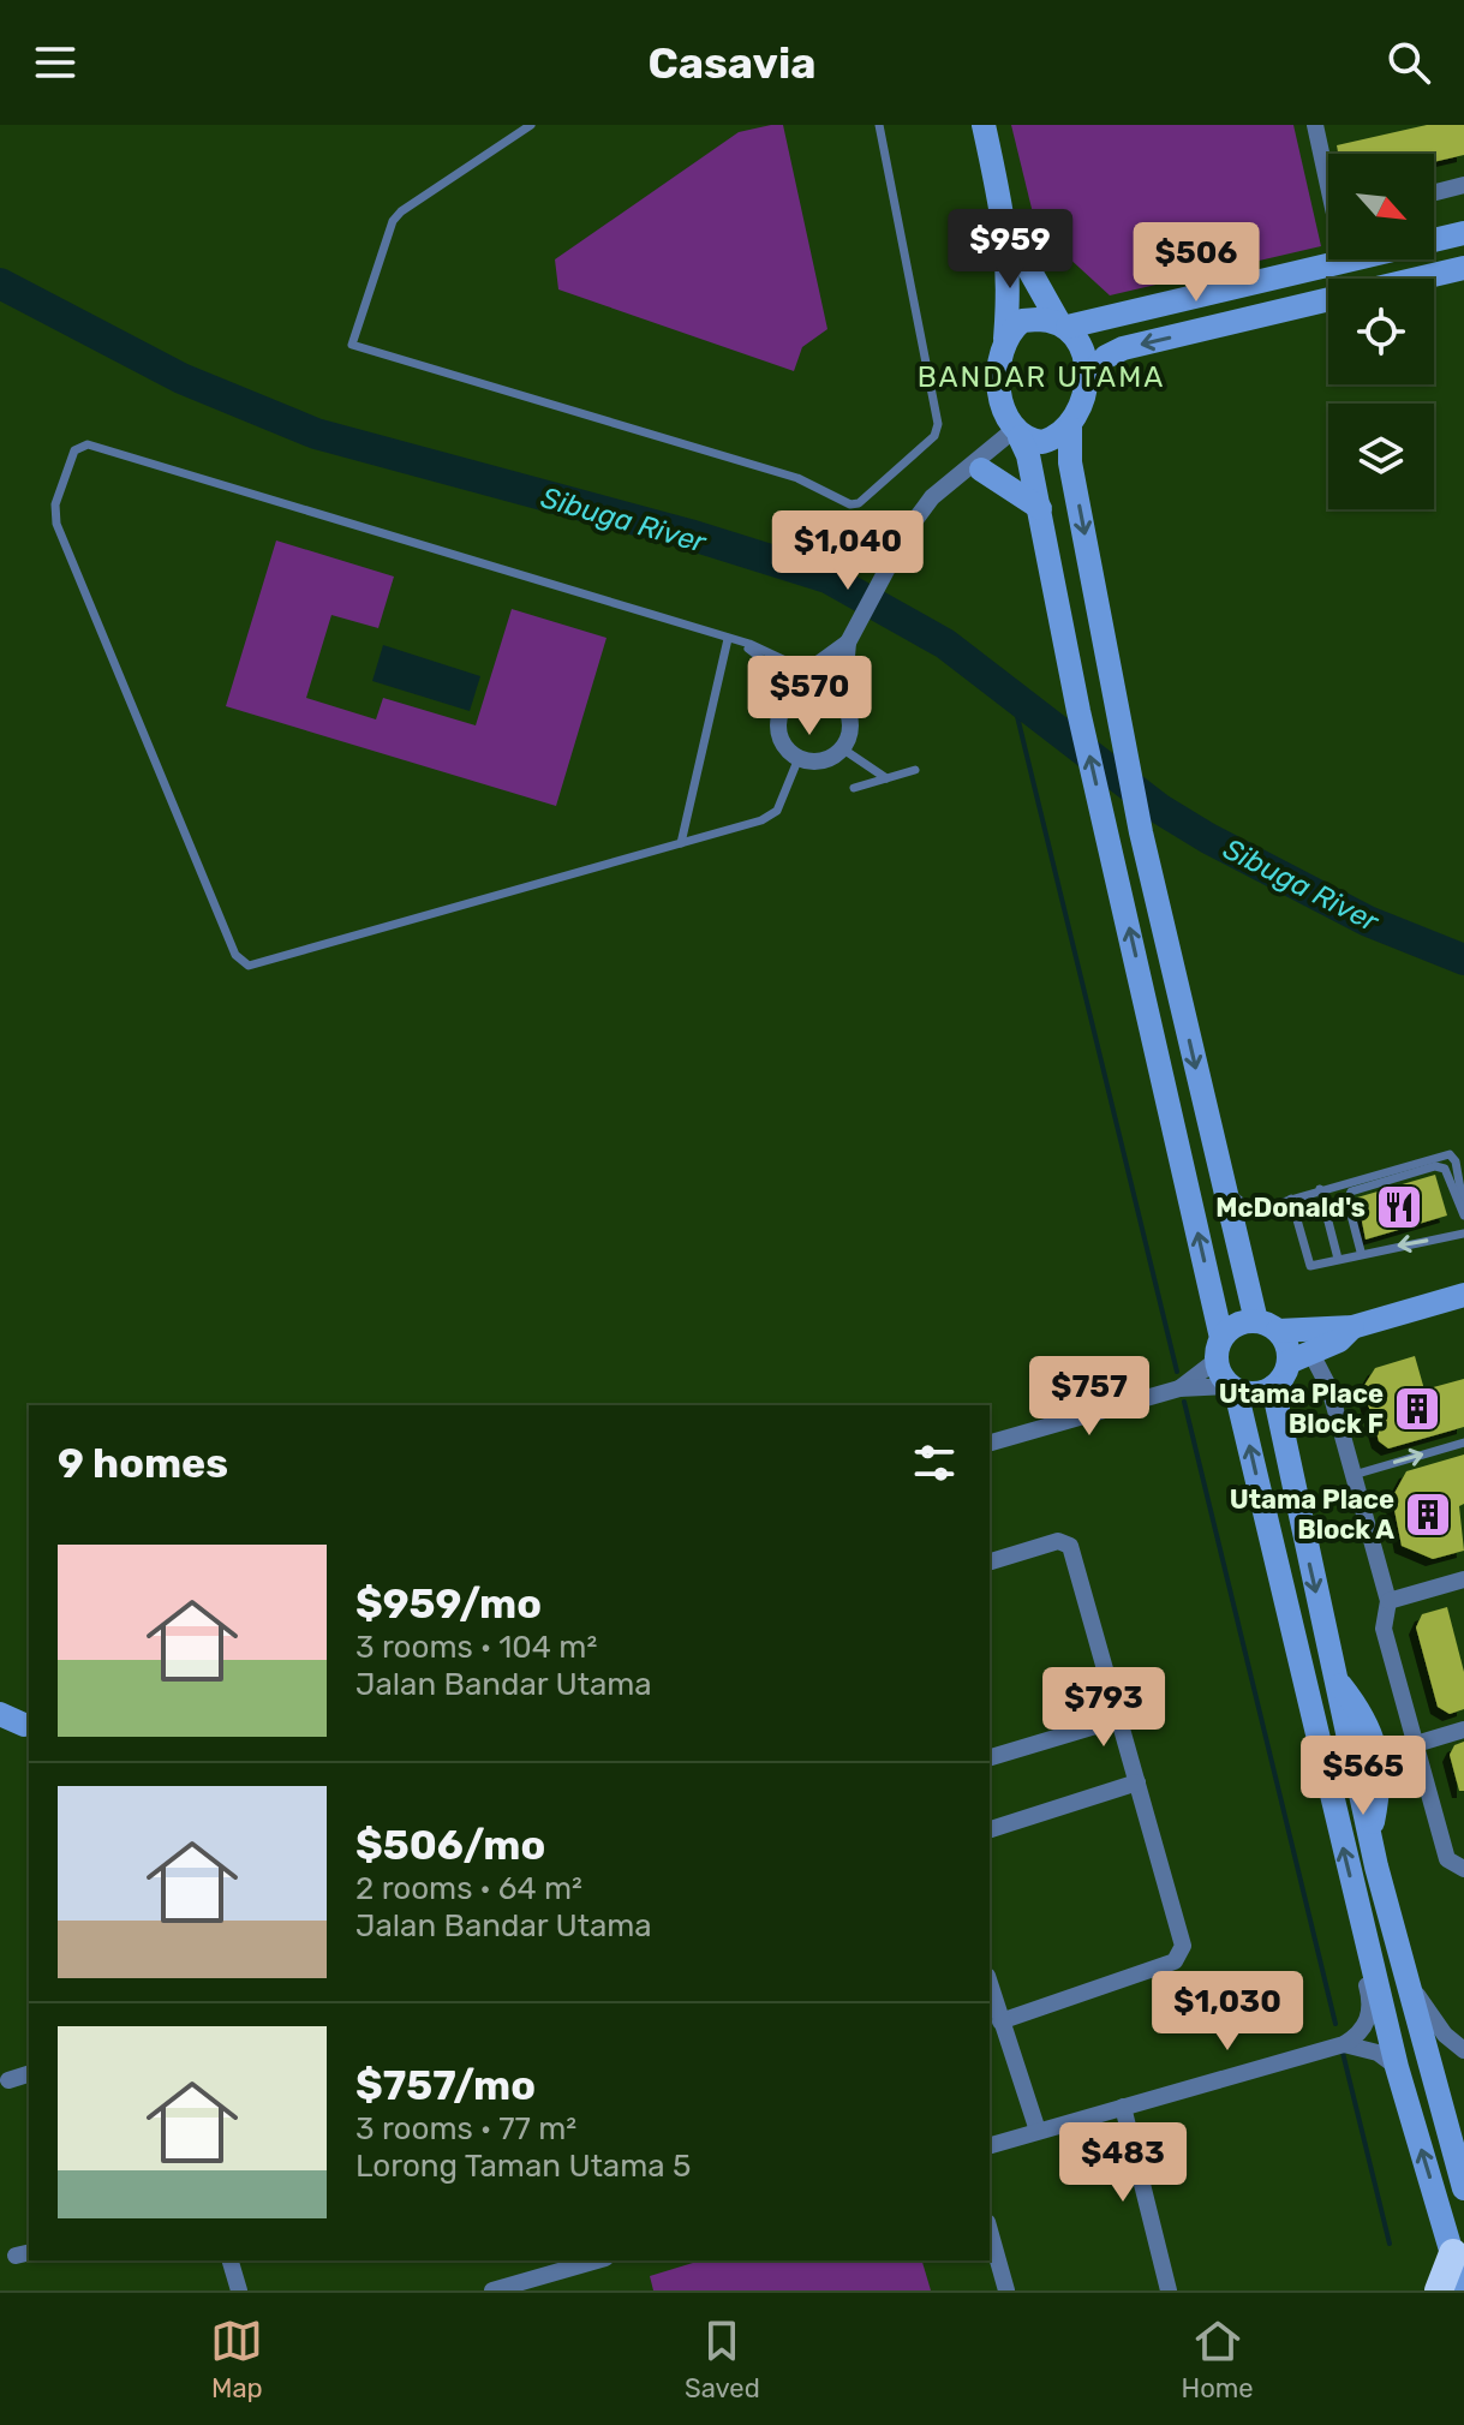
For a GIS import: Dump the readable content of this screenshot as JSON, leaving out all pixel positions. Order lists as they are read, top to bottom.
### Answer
{
  "districts": ["BANDAR UTAMA"],
  "water": ["Sibuga River"],
  "places": {
    "restaurant": ["McDonald's"],
    "building": ["Utama Place Block F", "Utama Place Block A"]
  },
  "north": "bottom right",
  "page": {
    "header": "Casavia",
    "price": [
      "$959",
      "$506",
      "$1,040",
      "$570",
      "$757",
      "$793",
      "$565",
      "$1,030",
      "$483"
    ],
    "heading": "9 homes",
    "list": [
      {
        "name": "$959/mo",
        "note": "3 rooms · 104 m² · Jalan Bandar Utama"
      },
      {
        "name": "$506/mo",
        "note": "2 rooms · 64 m² · Jalan Bandar Utama"
      },
      {
        "name": "$757/mo",
        "note": "3 rooms · 77 m² · Lorong Taman Utama 5"
      }
    ],
    "tabs": ["Map", "Saved", "Home"]
  }
}
